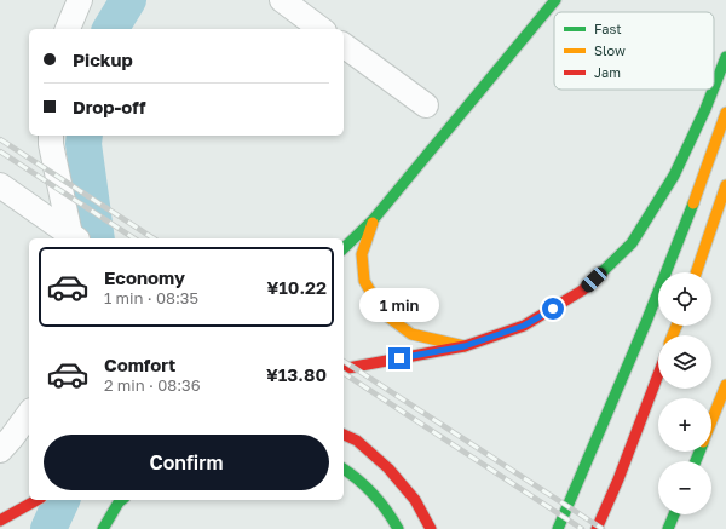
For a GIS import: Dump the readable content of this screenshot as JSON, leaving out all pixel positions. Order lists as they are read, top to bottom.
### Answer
{
  "legend": ["Fast", "Slow", "Jam"],
  "page": {
    "banner": ["Pickup", "Drop-off"],
    "list": [
      {
        "name": "Economy",
        "note": "1 min · 08:35",
        "value": "¥10.22"
      },
      {
        "name": "Comfort",
        "note": "2 min · 08:36",
        "value": "¥13.80"
      }
    ],
    "map_buttons": ["+", "−"],
    "bubble": "1 min",
    "buttons": "Confirm"
  }
}
